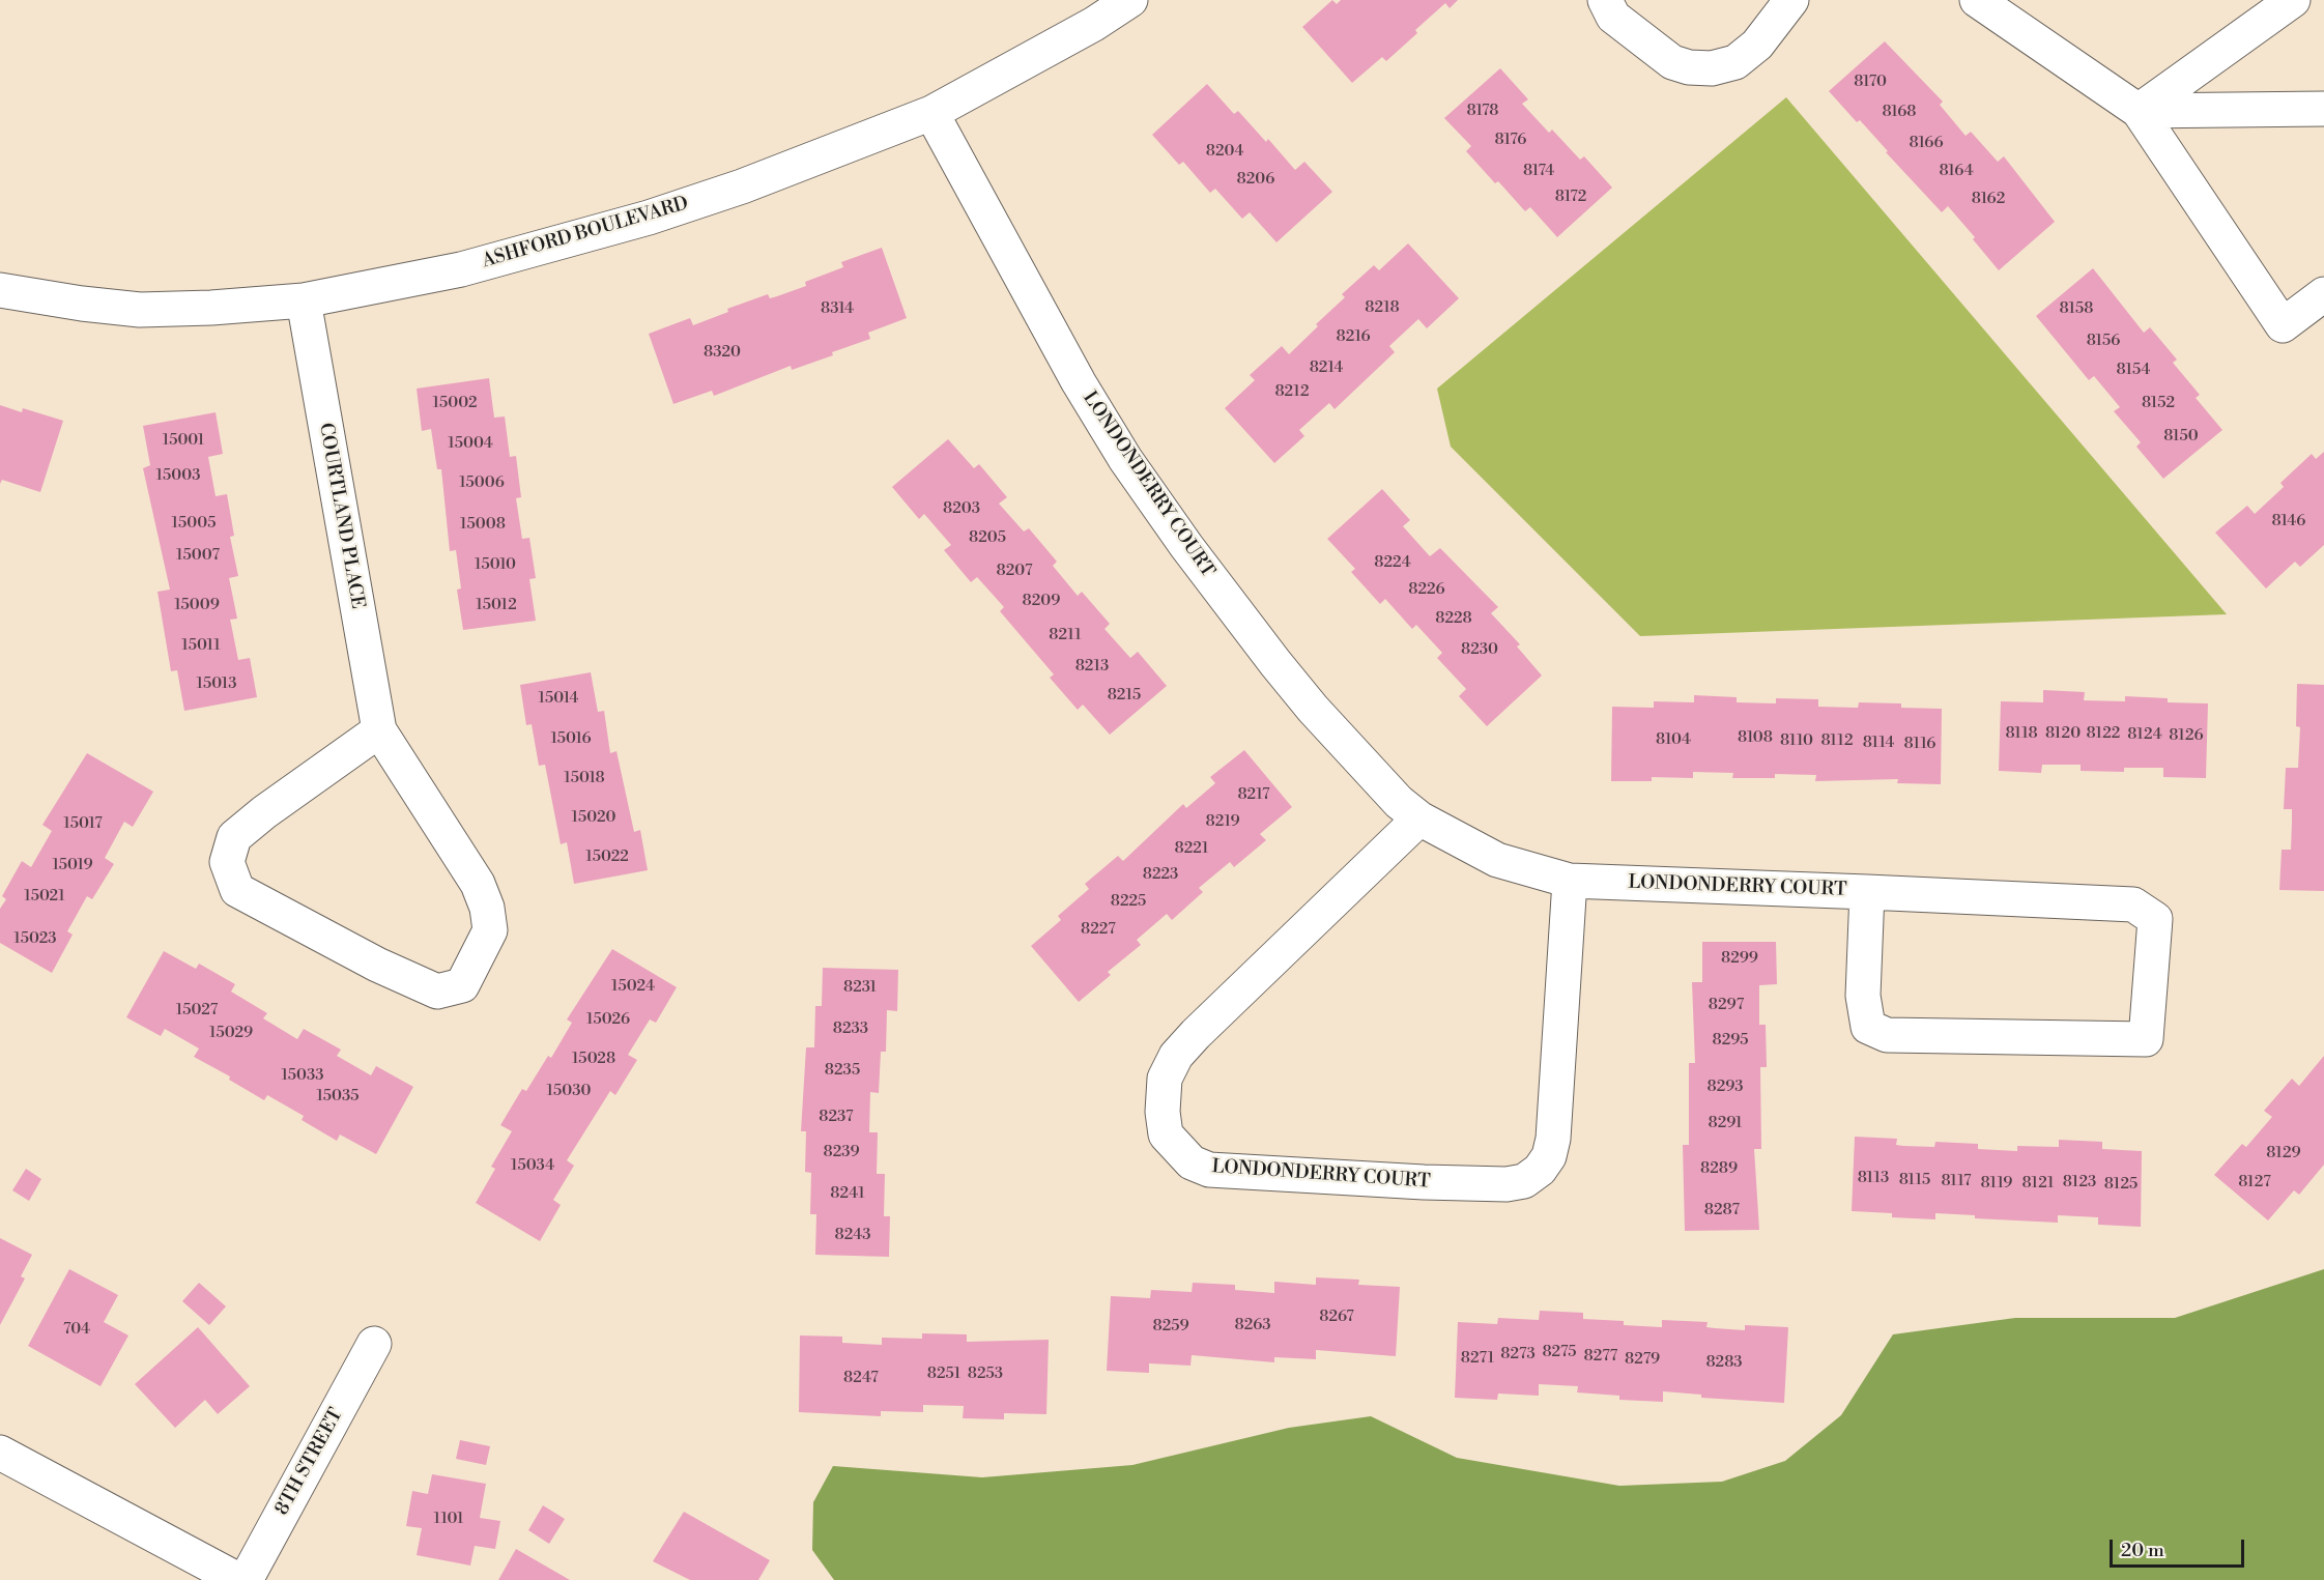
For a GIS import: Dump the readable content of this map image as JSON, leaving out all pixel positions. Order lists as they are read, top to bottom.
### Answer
{
  "streets": {
    "street": [
      "ASHFORD BOULEVARD",
      "LONDONDERRY COURT",
      "COURTLAND PLACE",
      "8TH STREET"
    ]
  },
  "crossings": [
    ["ASHFORD BOULEVARD", "LONDONDERRY COURT"],
    ["ASHFORD BOULEVARD", "COURTLAND PLACE"]
  ],
  "house_numbers": [
    "8170",
    "8178",
    "8168",
    "8176",
    "8166",
    "8204",
    "8174",
    "8164",
    "8206",
    "8172",
    "8162",
    "8218",
    "8314",
    "8158",
    "8216",
    "8156",
    "8320",
    "8214",
    "8154",
    "8212",
    "15002",
    "8152",
    "8150",
    "15001",
    "15004",
    "15003",
    "15006",
    "8203",
    "8146",
    "15005",
    "15008",
    "8205",
    "15007",
    "8224",
    "15010",
    "8207",
    "8226",
    "8209",
    "15009",
    "15012",
    "8228",
    "8211",
    "15011",
    "8230",
    "8213",
    "15013",
    "8215",
    "15014",
    "8118",
    "8120",
    "8122",
    "8124",
    "8126",
    "8108",
    "15016",
    "8104",
    "8110",
    "8112",
    "8114",
    "8116",
    "15018",
    "8217",
    "15020",
    "8219",
    "15017",
    "8221",
    "15022",
    "15019",
    "8223",
    "15021",
    "8225",
    "8227",
    "15023",
    "8299",
    "15024",
    "8231",
    "8297",
    "15027",
    "15026",
    "8233",
    "15029",
    "8295",
    "15028",
    "8235",
    "15033",
    "8293",
    "15030",
    "15035",
    "8237",
    "8291",
    "8239",
    "8129",
    "15034",
    "8289",
    "8113",
    "8115",
    "8117",
    "8123",
    "8127",
    "8119",
    "8121",
    "8125",
    "8241",
    "8287",
    "8243",
    "8267",
    "8263",
    "8259",
    "704",
    "8275",
    "8273",
    "8277",
    "8271",
    "8279",
    "8283",
    "8251",
    "8253",
    "8247",
    "1101"
  ],
  "scale_bar": "20 m"
}
